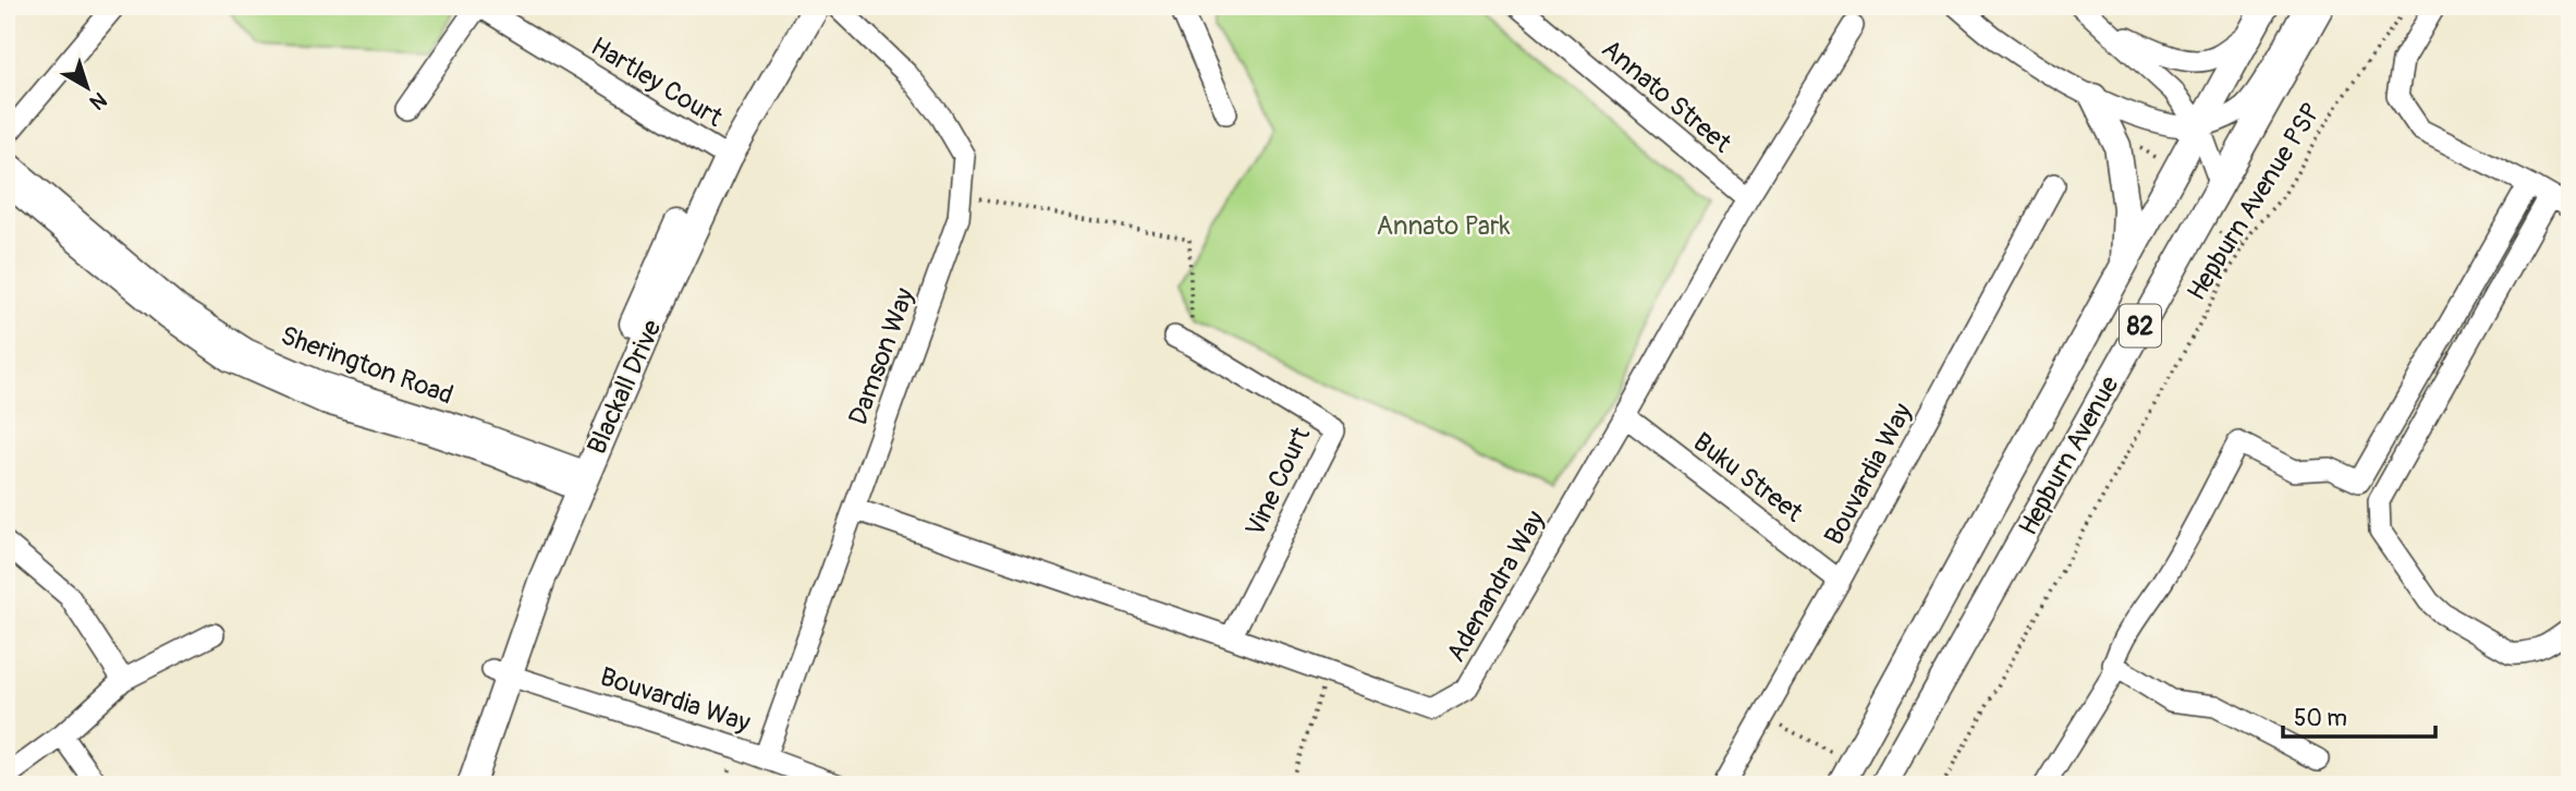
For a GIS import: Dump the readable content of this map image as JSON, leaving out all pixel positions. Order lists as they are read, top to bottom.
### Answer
{
  "streets": {
    "main road": ["82", "Blackall Drive", "Hepburn Avenue"],
    "street": [
      "Hartley Court",
      "Annato Street",
      "Damson Way",
      "Sherington Road",
      "Bouvardia Way",
      "Buku Street",
      "Vine Court",
      "Adenandra Way"
    ],
    "path": ["Hepburn Avenue PSP"]
  },
  "crossings": [
    ["Hartley Court", "Blackall Drive"],
    ["Annato Street", "Adenandra Way"],
    ["Damson Way", "Bouvardia Way"],
    ["Damson Way", "Adenandra Way"],
    ["Sherington Road", "Blackall Drive"],
    ["Blackall Drive", "Bouvardia Way"],
    ["Bouvardia Way", "Buku Street"],
    ["Buku Street", "Adenandra Way"],
    ["Vine Court", "Adenandra Way"]
  ],
  "parks": ["Annato Park"],
  "scale_bar": "50 m",
  "north": "bottom right"
}
